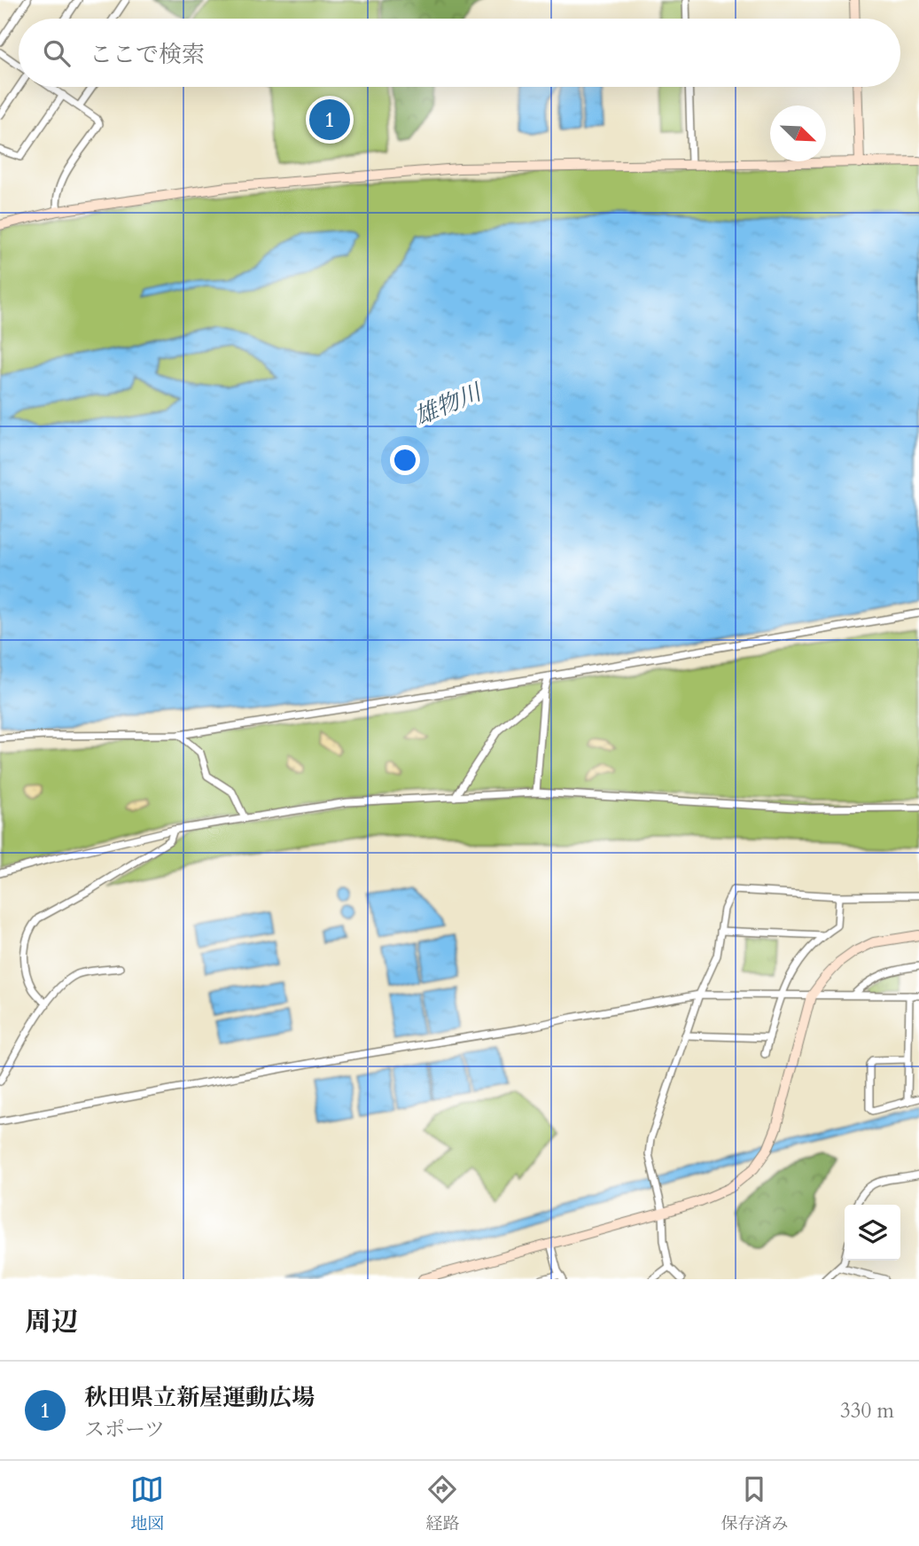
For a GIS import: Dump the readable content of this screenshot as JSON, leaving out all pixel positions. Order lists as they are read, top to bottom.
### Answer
{
  "water": ["雄物川"],
  "north": "bottom right",
  "page": {
    "search": "ここで検索",
    "pins": "1",
    "heading": "周辺",
    "list": [
      {
        "mark": "1",
        "name": "秋田県立新屋運動広場",
        "note": "スポーツ",
        "value": "330 m"
      }
    ],
    "nav": ["地図", "経路", "保存済み"]
  }
}
